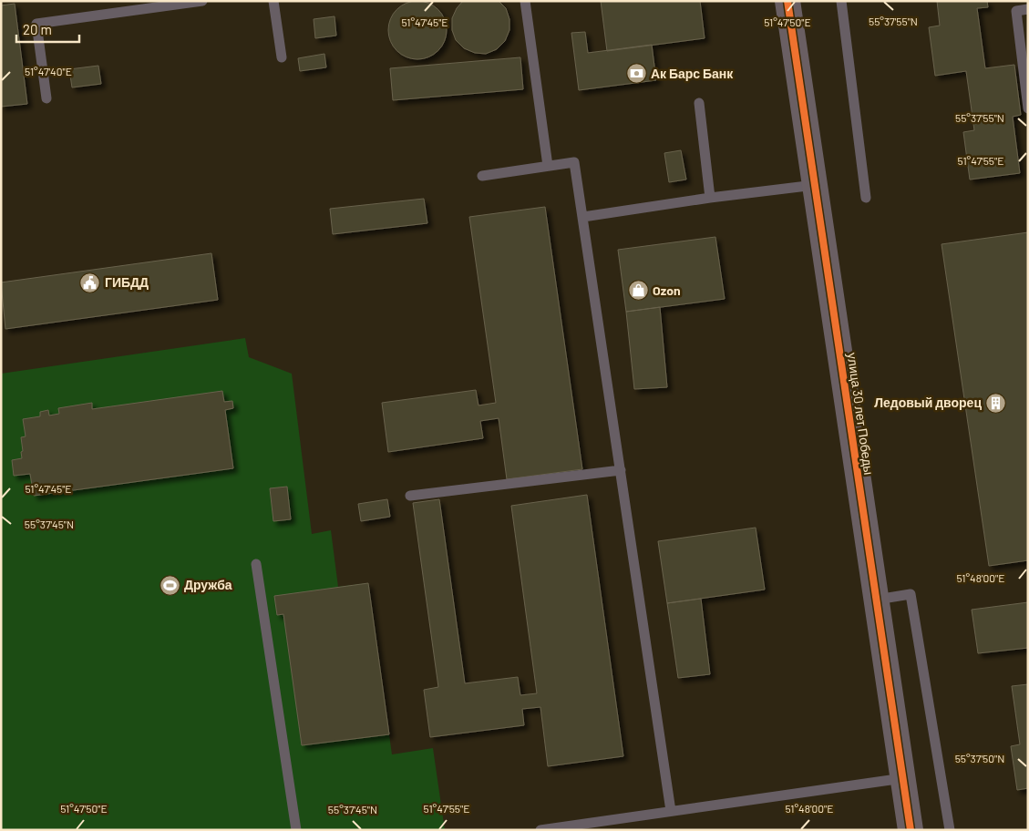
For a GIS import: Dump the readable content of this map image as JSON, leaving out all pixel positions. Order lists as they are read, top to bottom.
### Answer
{
  "streets": {
    "street": ["улица 30 лет Победы"]
  },
  "places": {
    "bank": ["Ак Барс Банк"],
    "public building": ["ГИБДД"],
    "shop": ["Ozon"],
    "building": ["Ледовый дворец"],
    "sports": ["Дружба"]
  },
  "scale_bar": "20 m",
  "coordinates": [
    "55°37'55\"N",
    "51°47'45\"E",
    "51°47'50\"E",
    "51°47'40\"E",
    "51°47'55\"E",
    "55°37'45\"N",
    "51°48'00\"E",
    "55°37'50\"N"
  ]
}
